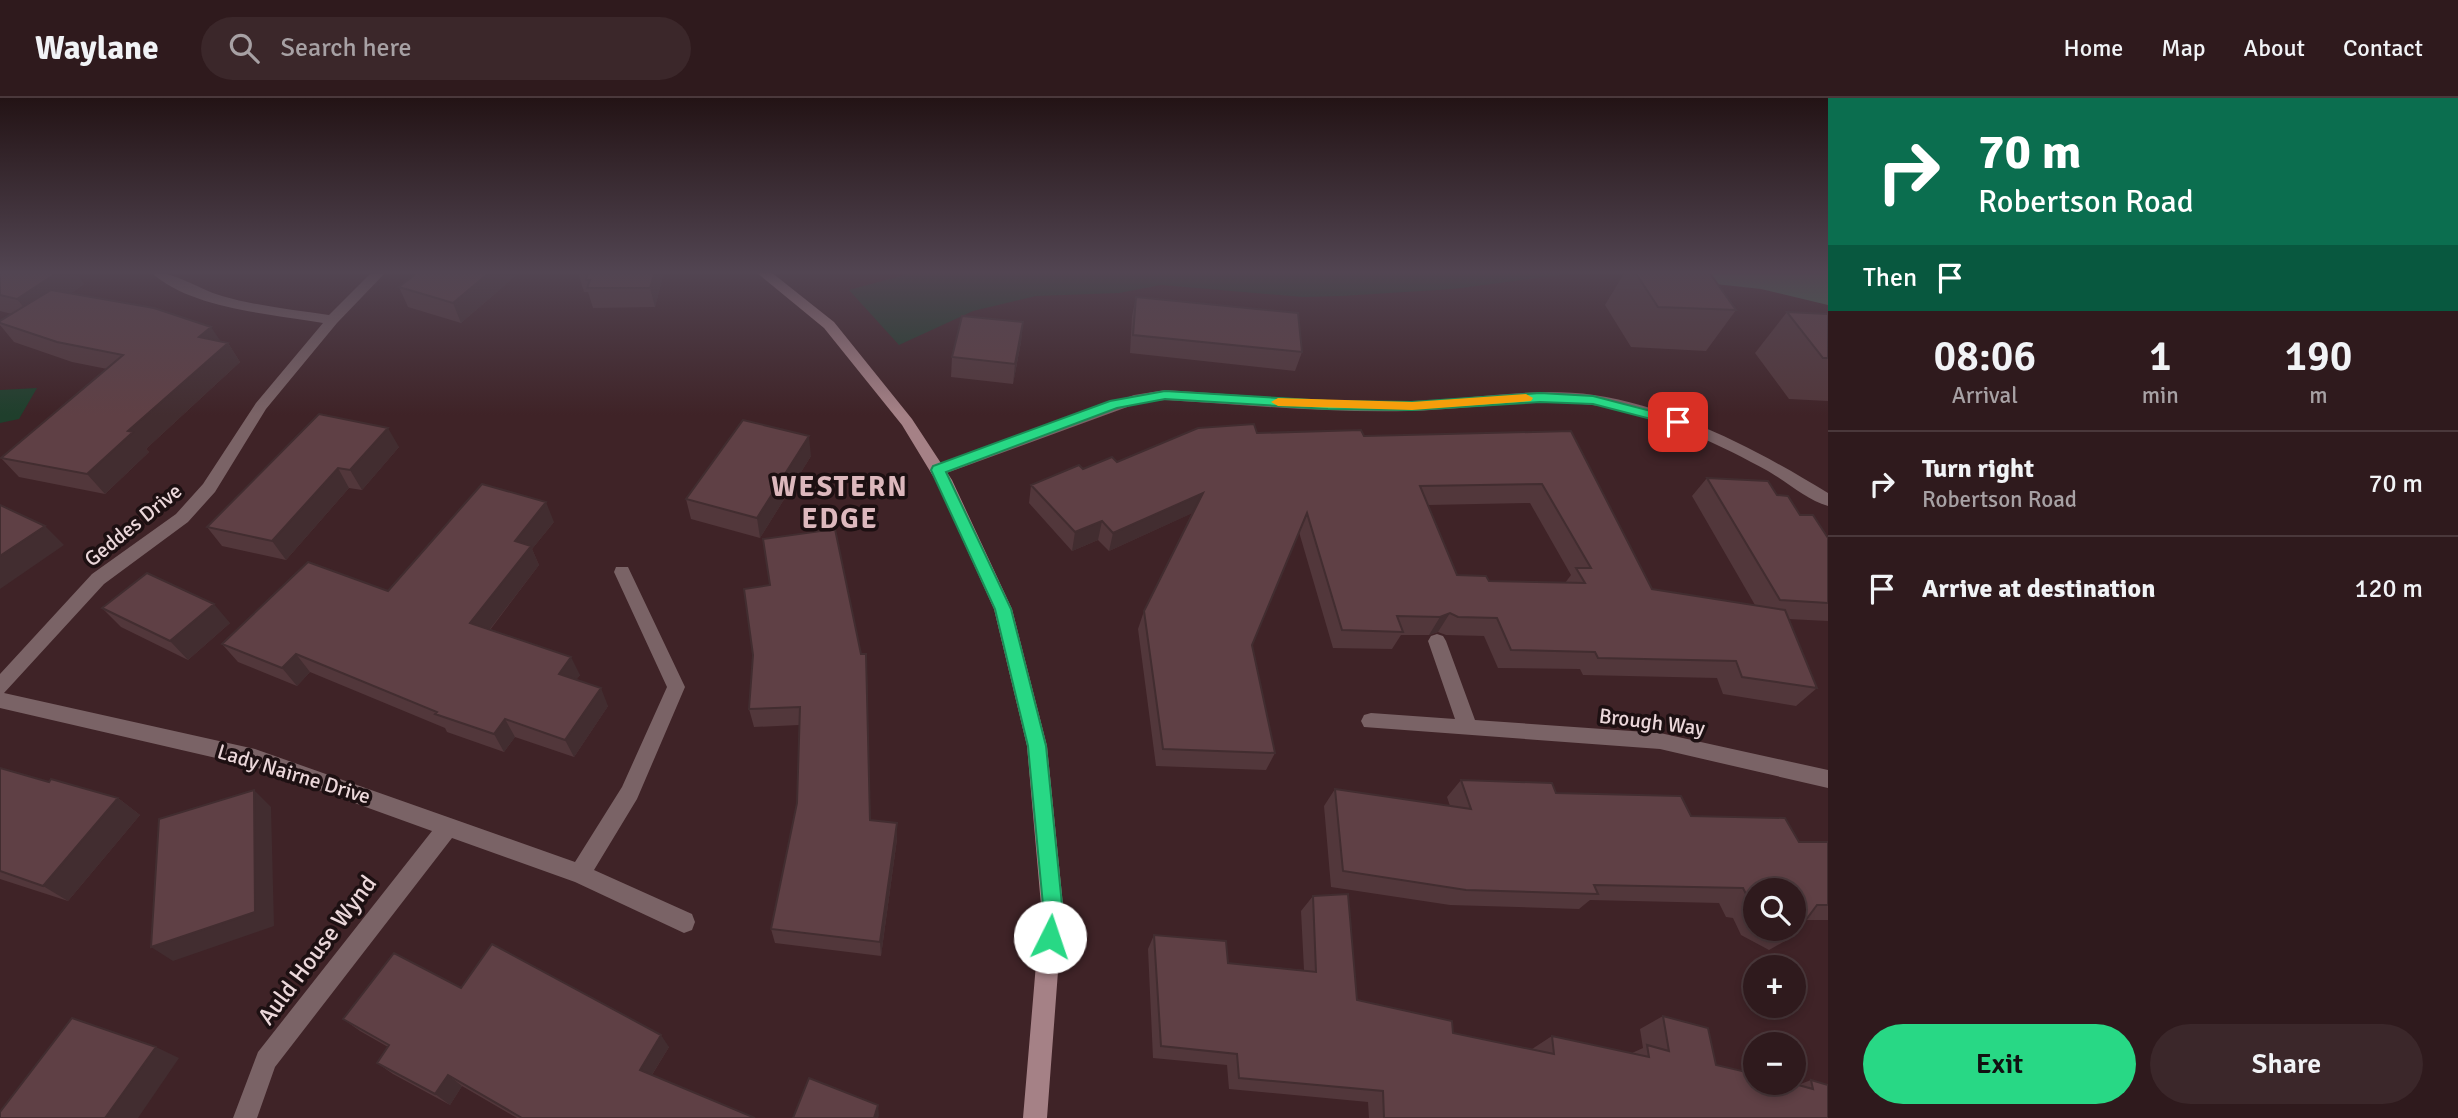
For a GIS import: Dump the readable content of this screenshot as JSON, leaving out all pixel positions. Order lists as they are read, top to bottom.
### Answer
{
  "streets": {
    "street": [
      "Geddes Drive",
      "Brough Way",
      "Lady Nairne Drive",
      "Auld House Wynd"
    ]
  },
  "crossings": [
    ["Lady Nairne Drive", "Auld House Wynd"]
  ],
  "districts": ["WESTERN EDGE"],
  "page": {
    "header": "Waylane",
    "search": "Search here",
    "nav": [
      "Home",
      "Map",
      "About",
      "Contact"
    ],
    "turn": ["70 m", "Robertson Road"],
    "then": "Then",
    "eta": [
      "08:06",
      "Arrival",
      "1",
      "min",
      "190",
      "m"
    ],
    "list": [
      {
        "name": "Turn right",
        "note": "Robertson Road",
        "value": "70 m"
      },
      {
        "name": "Arrive at destination",
        "value": "120 m"
      }
    ],
    "map_buttons": ["+", "−"],
    "buttons": ["Exit", "Share"]
  }
}
